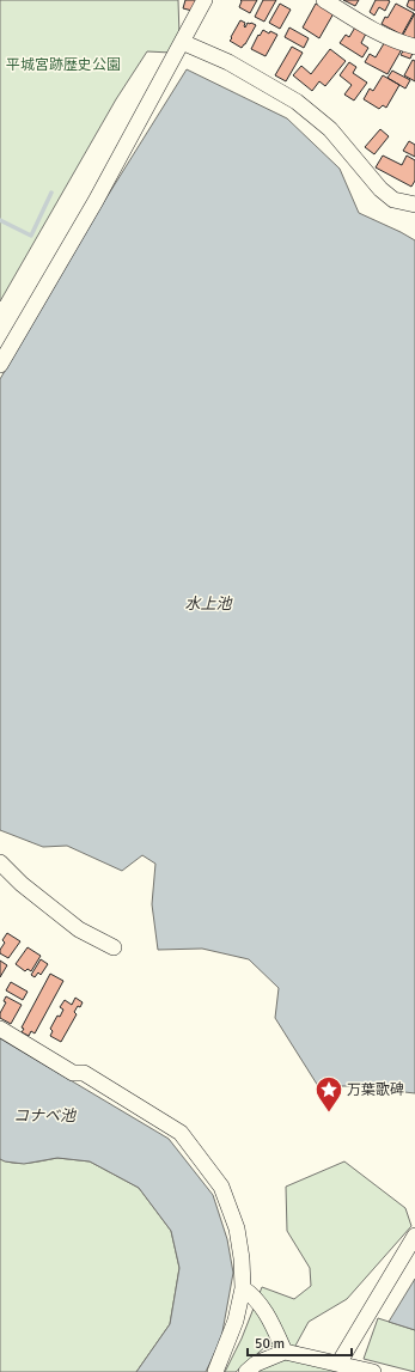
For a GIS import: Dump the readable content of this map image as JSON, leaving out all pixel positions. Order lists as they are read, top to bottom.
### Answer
{
  "water": ["水上池", "コナベ池"],
  "parks": ["平城宮跡歴史公園"],
  "places": {
    "place": ["万葉歌碑"]
  },
  "scale_bar": "50 m"
}
